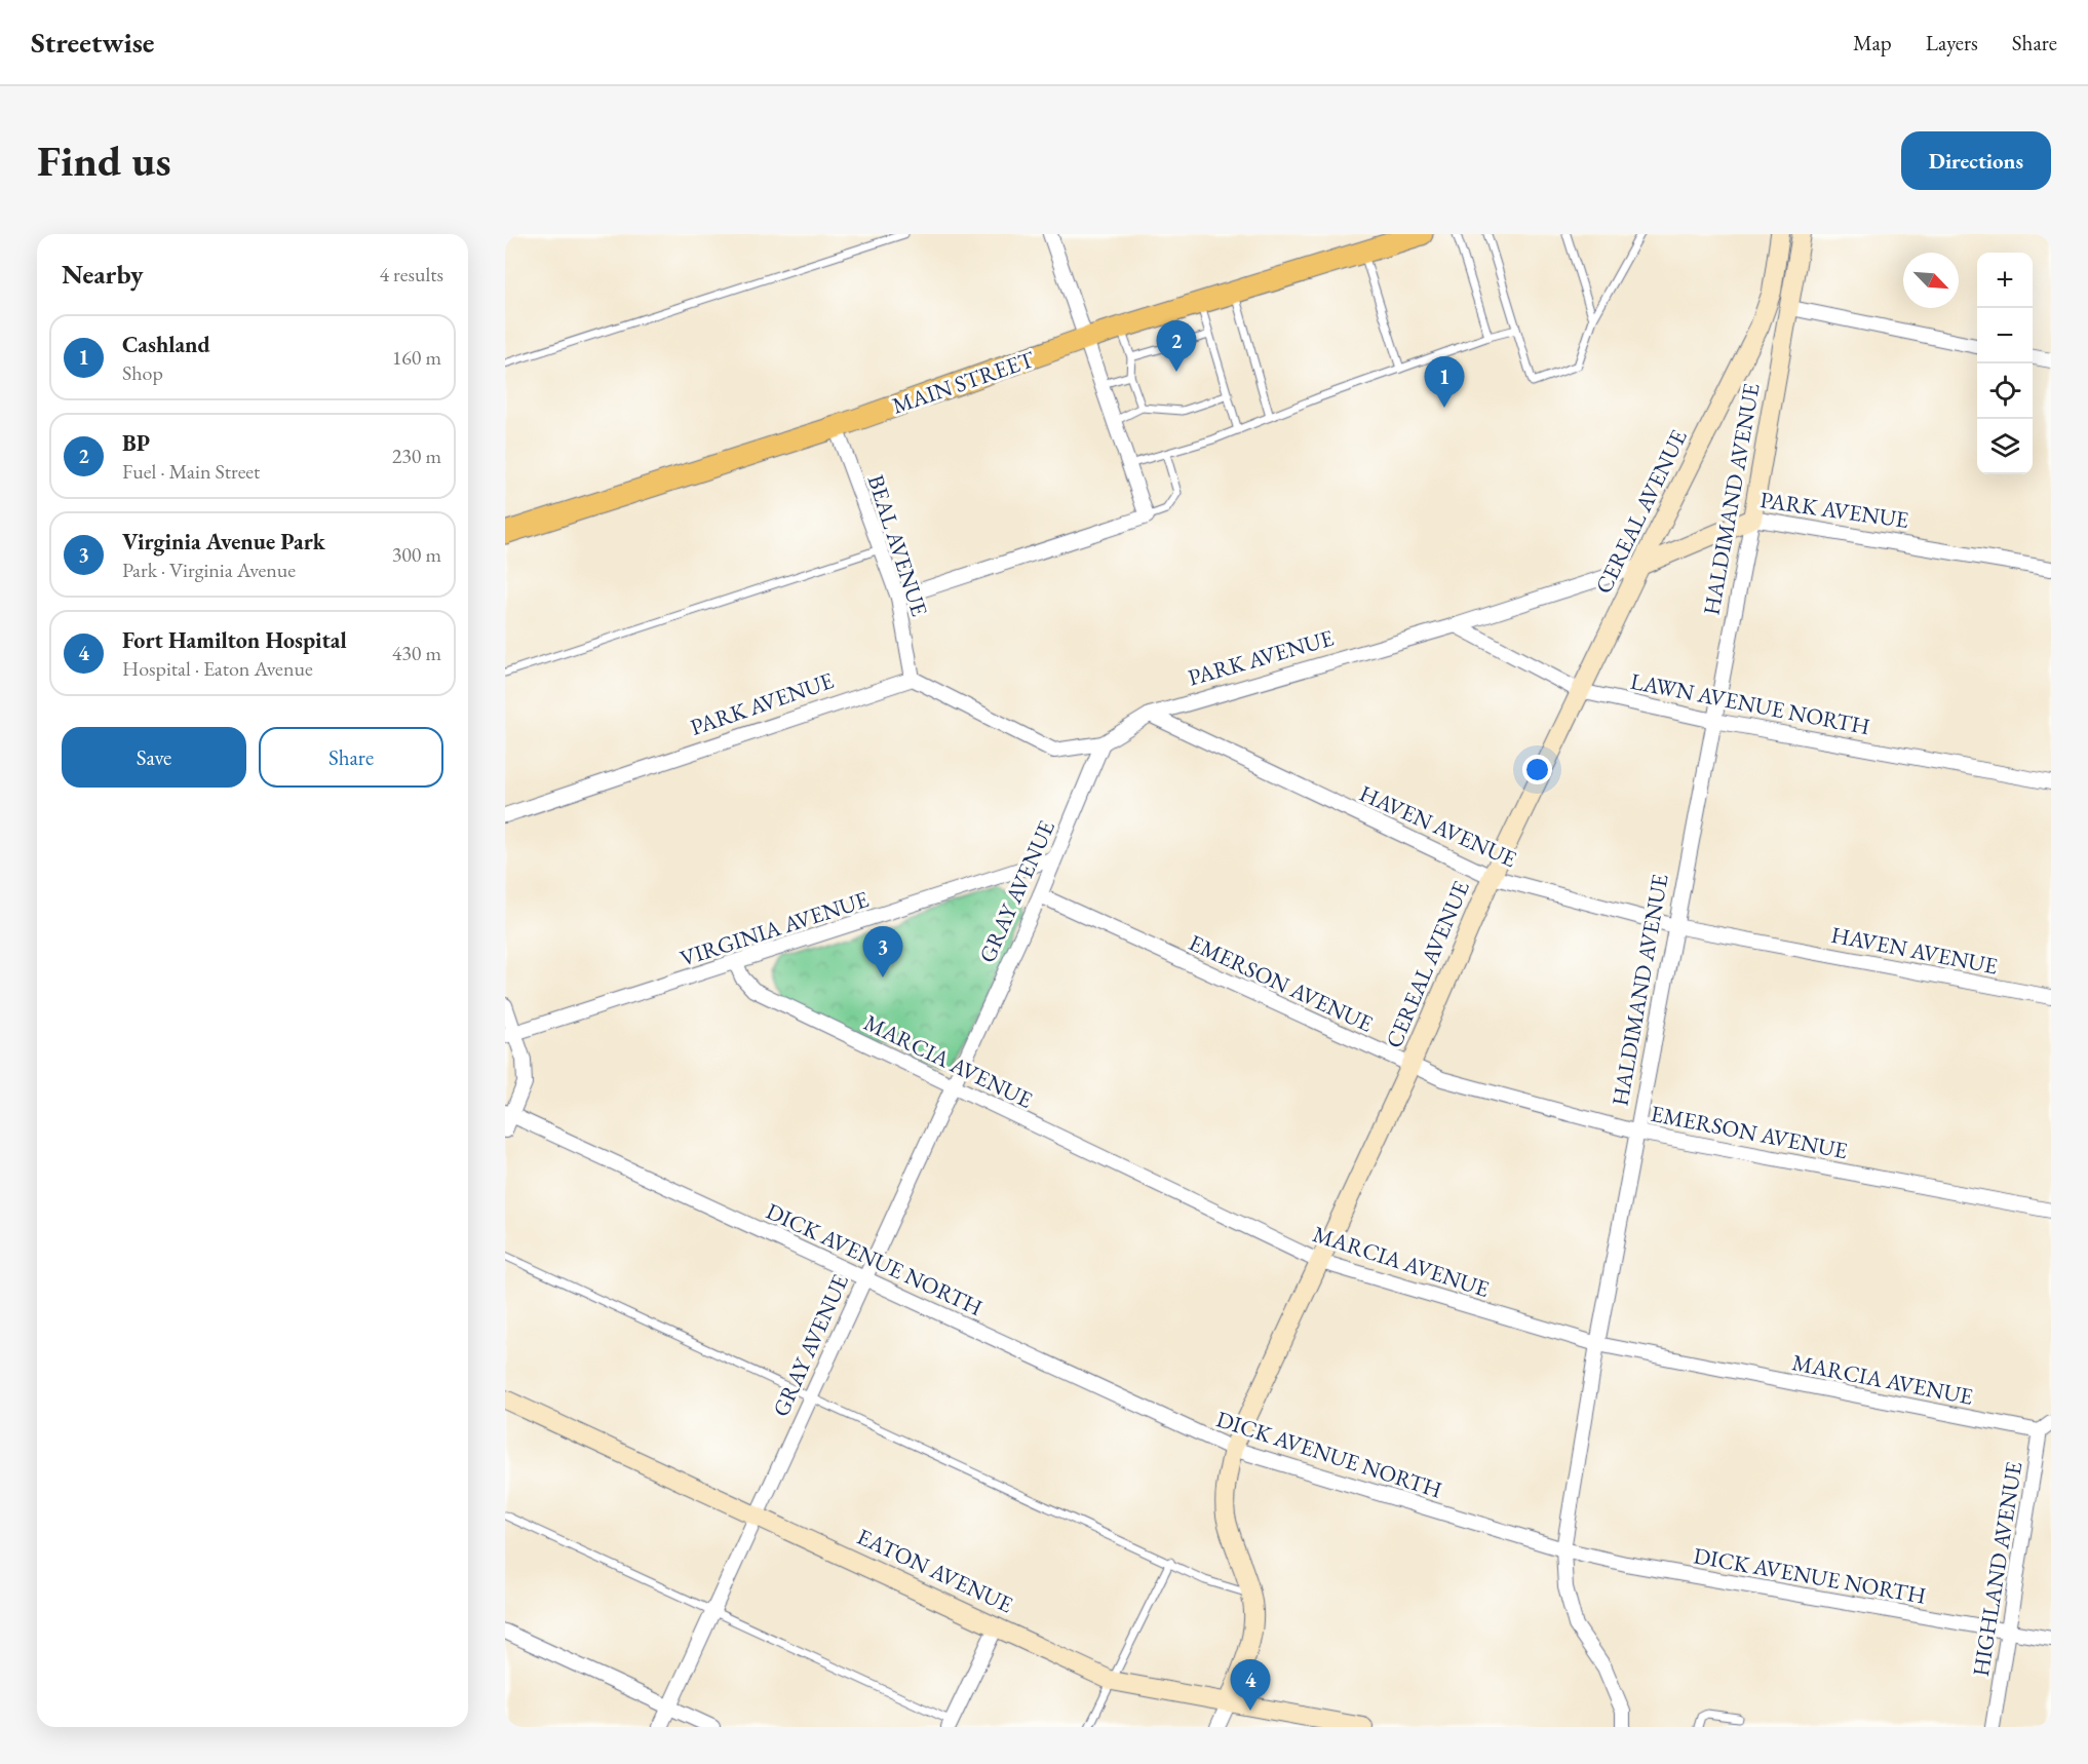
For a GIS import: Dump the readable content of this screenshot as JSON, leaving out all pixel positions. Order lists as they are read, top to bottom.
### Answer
{
  "streets": {
    "main road": ["MAIN STREET"],
    "street": [
      "HALDIMAND AVENUE",
      "PARK AVENUE",
      "CEREAL AVENUE",
      "BEAL AVENUE",
      "LAWN AVENUE NORTH",
      "HAVEN AVENUE",
      "GRAY AVENUE",
      "VIRGINIA AVENUE",
      "EMERSON AVENUE",
      "MARCIA AVENUE",
      "DICK AVENUE NORTH",
      "HIGHLAND AVENUE",
      "EATON AVENUE"
    ]
  },
  "crossings": [
    ["MAIN STREET", "BEAL AVENUE"],
    ["HALDIMAND AVENUE", "PARK AVENUE"],
    ["HALDIMAND AVENUE", "LAWN AVENUE NORTH"],
    ["HALDIMAND AVENUE", "HAVEN AVENUE"],
    ["HALDIMAND AVENUE", "EMERSON AVENUE"],
    ["HALDIMAND AVENUE", "MARCIA AVENUE"],
    ["HALDIMAND AVENUE", "DICK AVENUE NORTH"],
    ["PARK AVENUE", "CEREAL AVENUE"],
    ["PARK AVENUE", "BEAL AVENUE"],
    ["PARK AVENUE", "LAWN AVENUE NORTH"],
    ["PARK AVENUE", "HAVEN AVENUE"],
    ["PARK AVENUE", "GRAY AVENUE"],
    ["CEREAL AVENUE", "LAWN AVENUE NORTH"],
    ["CEREAL AVENUE", "HAVEN AVENUE"],
    ["CEREAL AVENUE", "EMERSON AVENUE"],
    ["CEREAL AVENUE", "MARCIA AVENUE"],
    ["CEREAL AVENUE", "DICK AVENUE NORTH"],
    ["CEREAL AVENUE", "EATON AVENUE"],
    ["GRAY AVENUE", "VIRGINIA AVENUE"],
    ["GRAY AVENUE", "EMERSON AVENUE"],
    ["GRAY AVENUE", "MARCIA AVENUE"],
    ["GRAY AVENUE", "DICK AVENUE NORTH"],
    ["GRAY AVENUE", "EATON AVENUE"],
    ["VIRGINIA AVENUE", "MARCIA AVENUE"],
    ["MARCIA AVENUE", "HIGHLAND AVENUE"],
    ["DICK AVENUE NORTH", "HIGHLAND AVENUE"]
  ],
  "north": "bottom right",
  "page": {
    "header": "Streetwise",
    "nav": ["Map", "Layers", "Share"],
    "buttons": [
      "Directions",
      ["Save", "Share"]
    ],
    "title": "Find us",
    "heading": ["Nearby", "4 results"],
    "map_buttons": ["+", "−"],
    "list": [
      {
        "mark": "1",
        "name": "Cashland",
        "note": "Shop",
        "value": "160 m"
      },
      {
        "mark": "2",
        "name": "BP",
        "note": "Fuel · Main Street",
        "value": "230 m"
      },
      {
        "mark": "3",
        "name": "Virginia Avenue Park",
        "note": "Park · Virginia Avenue",
        "value": "300 m"
      },
      {
        "mark": "4",
        "name": "Fort Hamilton Hospital",
        "note": "Hospital · Eaton Avenue",
        "value": "430 m"
      }
    ],
    "pins": [
      "2",
      "1",
      "3",
      "4"
    ]
  }
}
